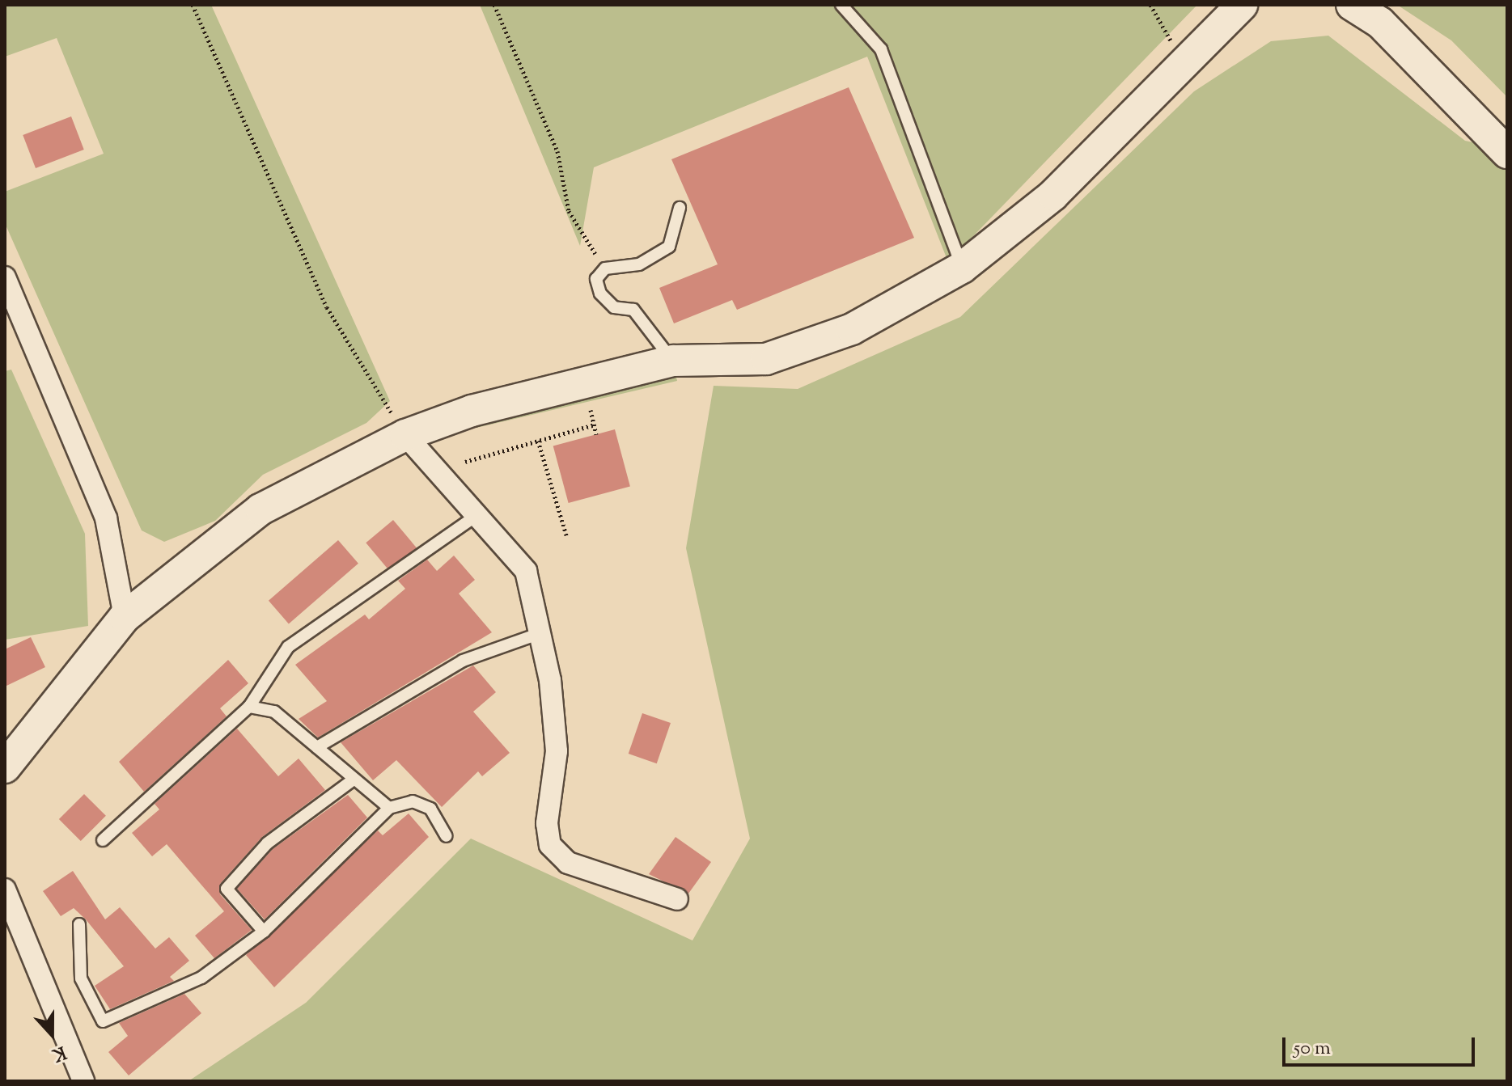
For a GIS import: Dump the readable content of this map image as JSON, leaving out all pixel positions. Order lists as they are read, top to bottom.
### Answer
{
  "scale_bar": "50 m",
  "north": "bottom"
}
